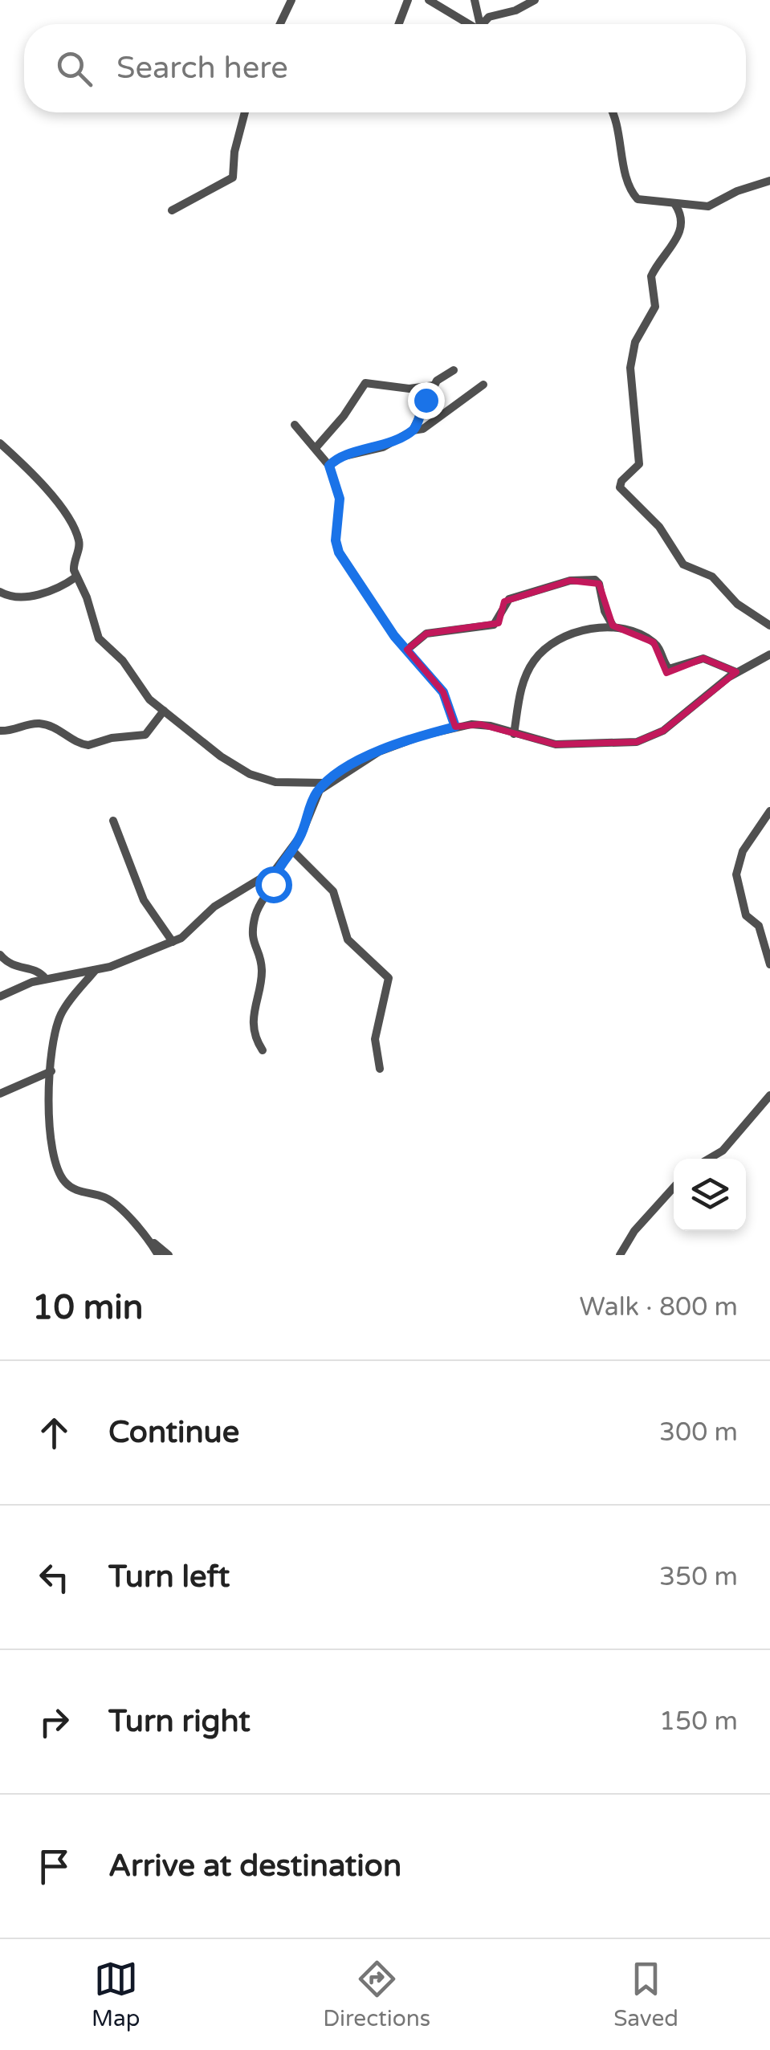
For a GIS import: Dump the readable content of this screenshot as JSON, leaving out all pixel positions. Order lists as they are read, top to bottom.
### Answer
{
  "page": {
    "search": "Search here",
    "heading": ["10 min", "Walk · 800 m"],
    "list": [
      ["Continue", "300 m"],
      ["Turn left", "350 m"],
      ["Turn right", "150 m"],
      "Arrive at destination"
    ],
    "nav": ["Map", "Directions", "Saved"]
  }
}
